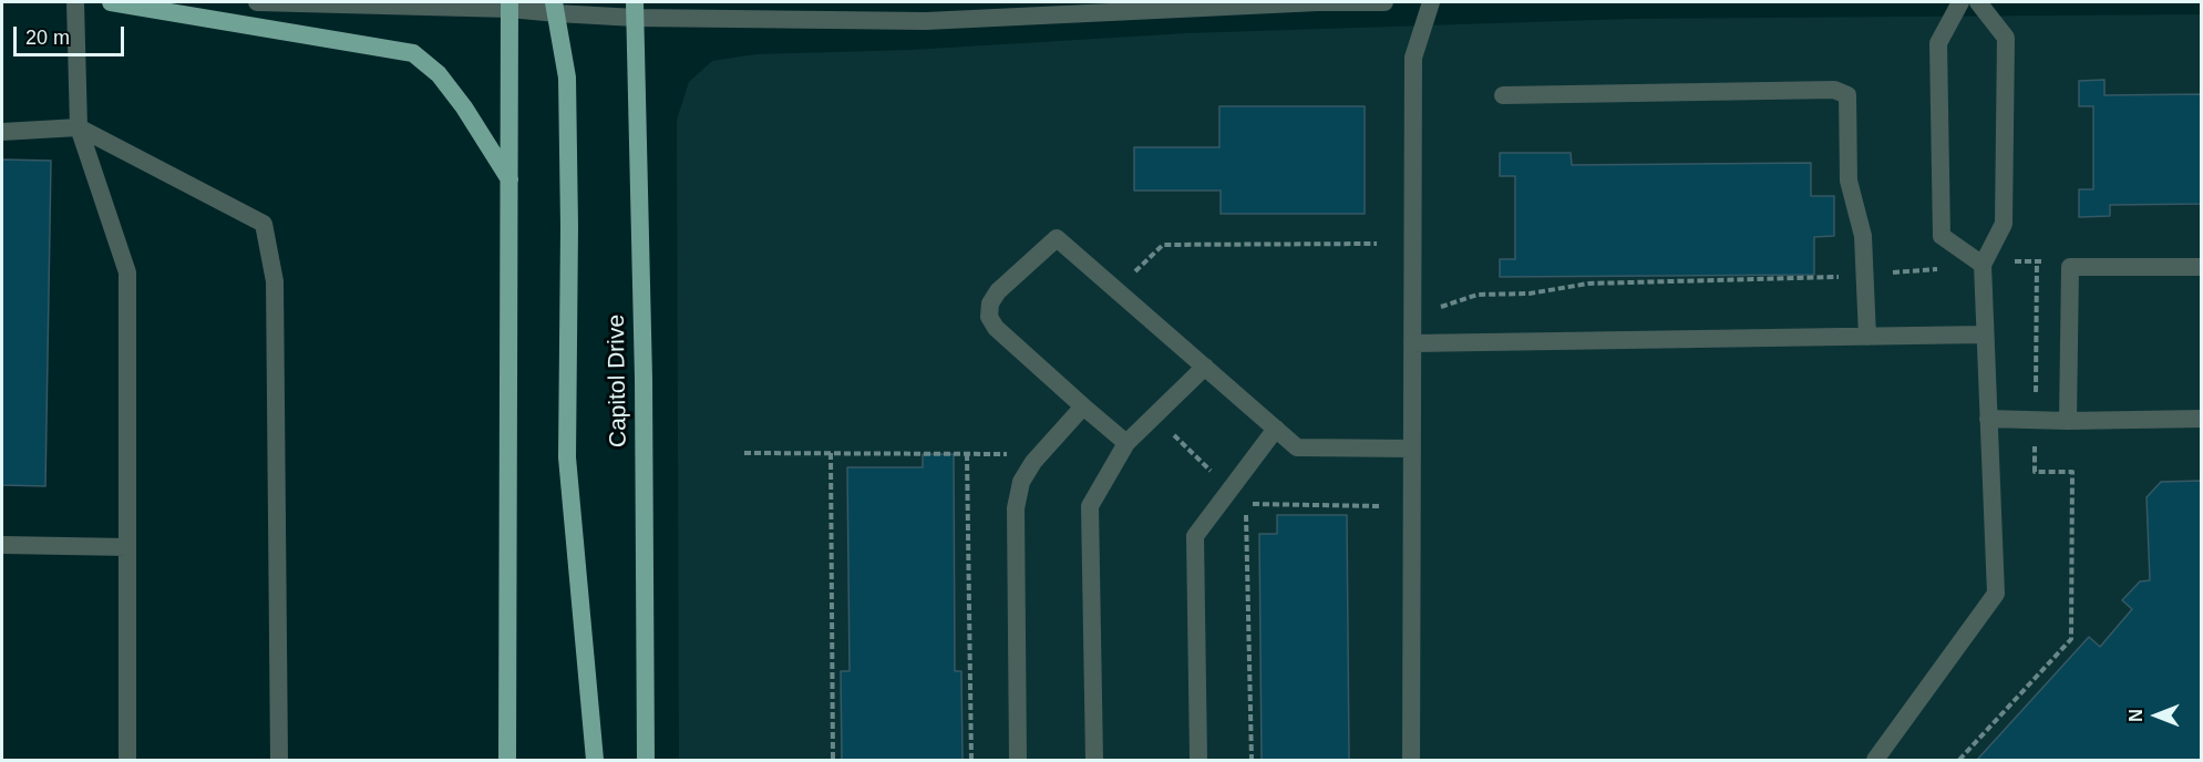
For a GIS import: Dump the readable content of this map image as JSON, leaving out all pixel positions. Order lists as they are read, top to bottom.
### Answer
{
  "streets": {
    "main road": ["Capitol Drive"]
  },
  "scale_bar": "20 m",
  "north": "left"
}
